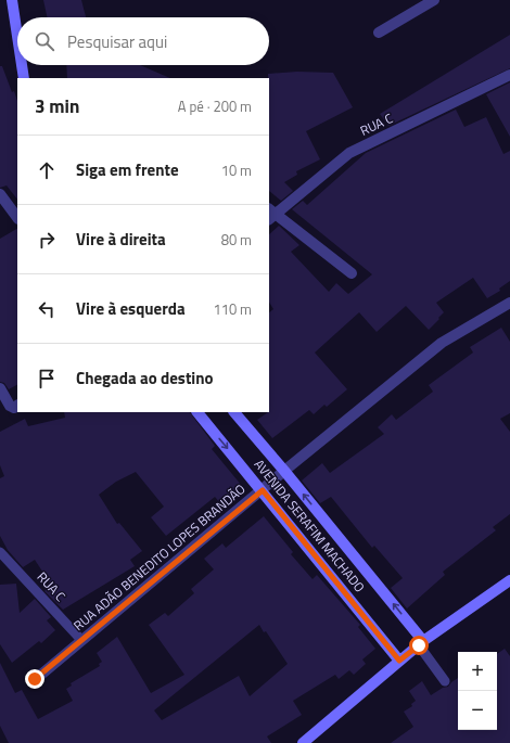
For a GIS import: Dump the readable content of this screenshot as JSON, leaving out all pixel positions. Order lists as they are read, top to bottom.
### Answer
{
  "streets": {
    "street": ["RUA C", "AVENIDA SERAFIM MACHADO", "RUA ADÃO BENEDITO LOPES BRANDÃO"]
  },
  "crossings": [
    ["RUA C", "RUA ADÃO BENEDITO LOPES BRANDÃO"],
    ["AVENIDA SERAFIM MACHADO", "RUA ADÃO BENEDITO LOPES BRANDÃO"]
  ],
  "page": {
    "search": "Pesquisar aqui",
    "heading": ["3 min", "A pé · 200 m"],
    "list": [
      ["Siga em frente", "10 m"],
      ["Vire à direita", "80 m"],
      ["Vire à esquerda", "110 m"],
      "Chegada ao destino"
    ],
    "map_buttons": ["+", "−"]
  }
}
